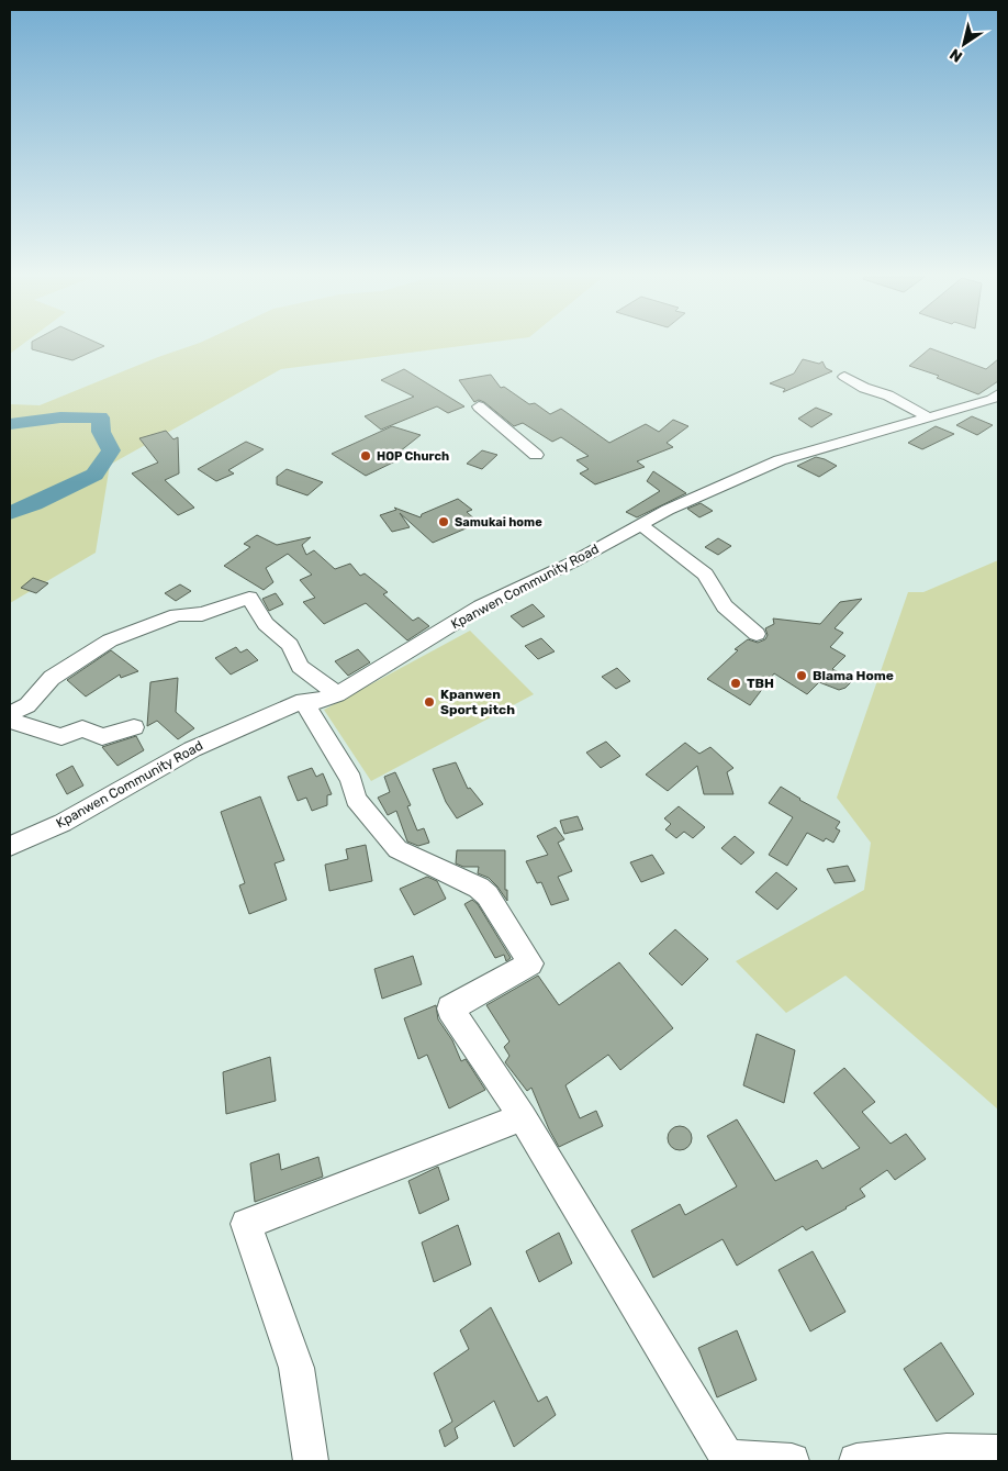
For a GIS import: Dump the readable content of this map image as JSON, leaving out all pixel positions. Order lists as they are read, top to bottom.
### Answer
{
  "streets": {
    "street": ["Kpanwen Community Road"]
  },
  "places": [
    "HOP Church",
    "Samukai home",
    "Blama Home",
    "TBH",
    "Kpanwen Sport pitch"
  ],
  "north": "bottom left"
}
